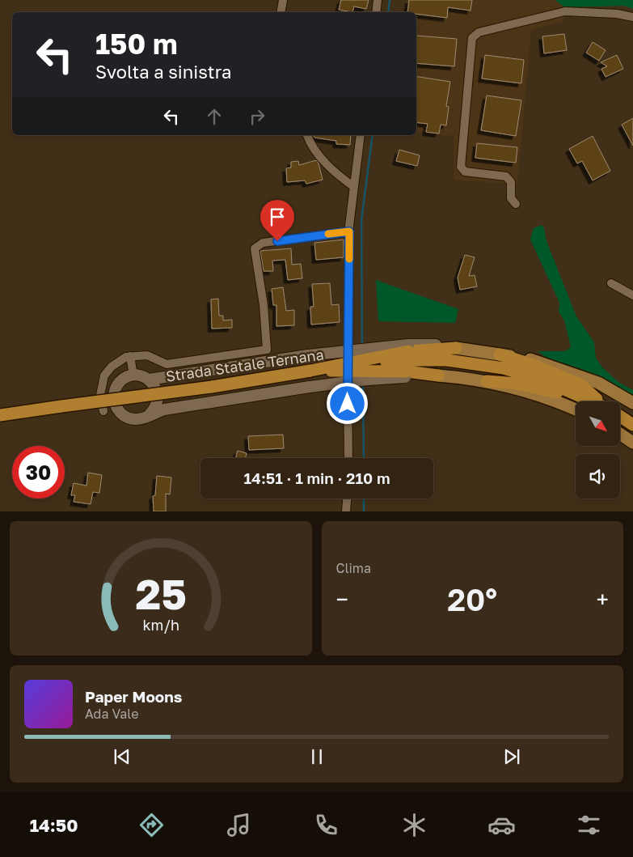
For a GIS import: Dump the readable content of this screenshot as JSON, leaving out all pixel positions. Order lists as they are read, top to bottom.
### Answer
{
  "streets": {
    "highway": ["Strada Statale Ternana"]
  },
  "north": "bottom right",
  "page": {
    "turn": ["150 m", "Svolta a sinistra"],
    "limit": "30",
    "trip": "14:51 · 1 min · 210 m",
    "tile": "Clima",
    "heat": ["−", "20°", "+"],
    "song": ["Paper Moons", "Ada Vale"],
    "tabs": "14:50",
    "gauge": ["25", "km/h"]
  }
}
